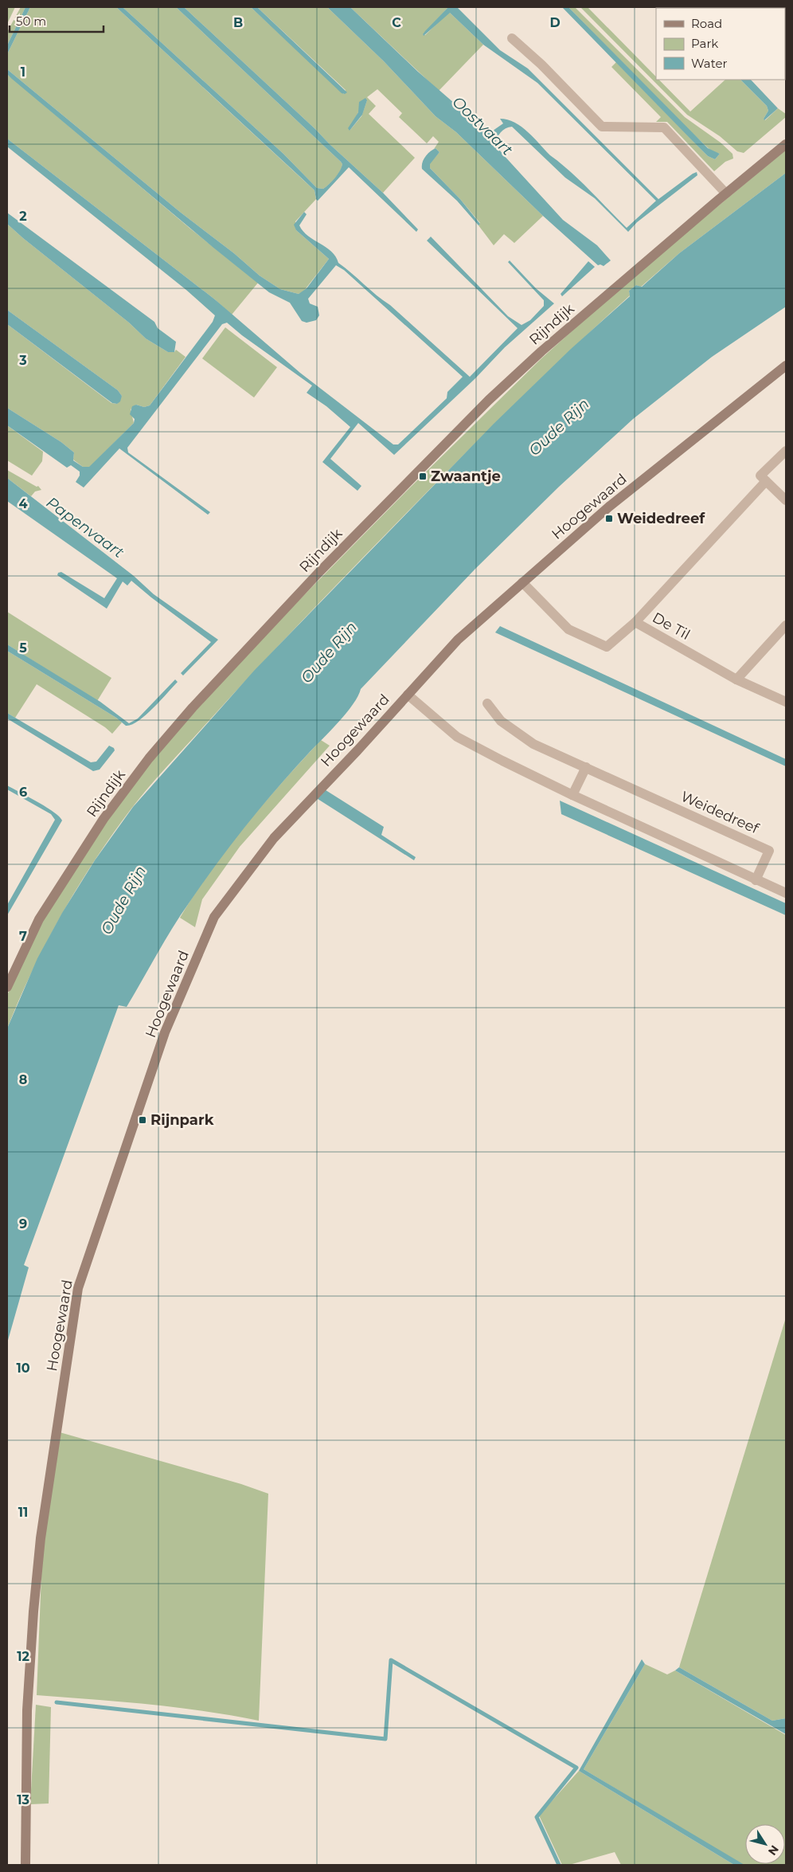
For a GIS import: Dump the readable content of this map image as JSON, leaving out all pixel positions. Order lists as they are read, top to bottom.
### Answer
{
  "streets": {
    "street": [
      "Rijndijk",
      "Hoogewaard",
      "De Til",
      "Weidedreef"
    ]
  },
  "crossings": [
    ["Hoogewaard", "De Til"]
  ],
  "water": ["Oostvaart", "Oude Rijn", "Papenvaart"],
  "places": {
    "transit": ["Zwaantje", "Weidedreef", "Rijnpark"]
  },
  "legend": ["Road", "Park", "Water"],
  "scale_bar": "50 m",
  "north": "bottom right",
  "grid": {
    "columns": ["B", "C", "D"],
    "rows": [
      "1",
      "2",
      "3",
      "4",
      "5",
      "6",
      "7",
      "8",
      "9",
      "10",
      "11",
      "12",
      "13"
    ]
  }
}
